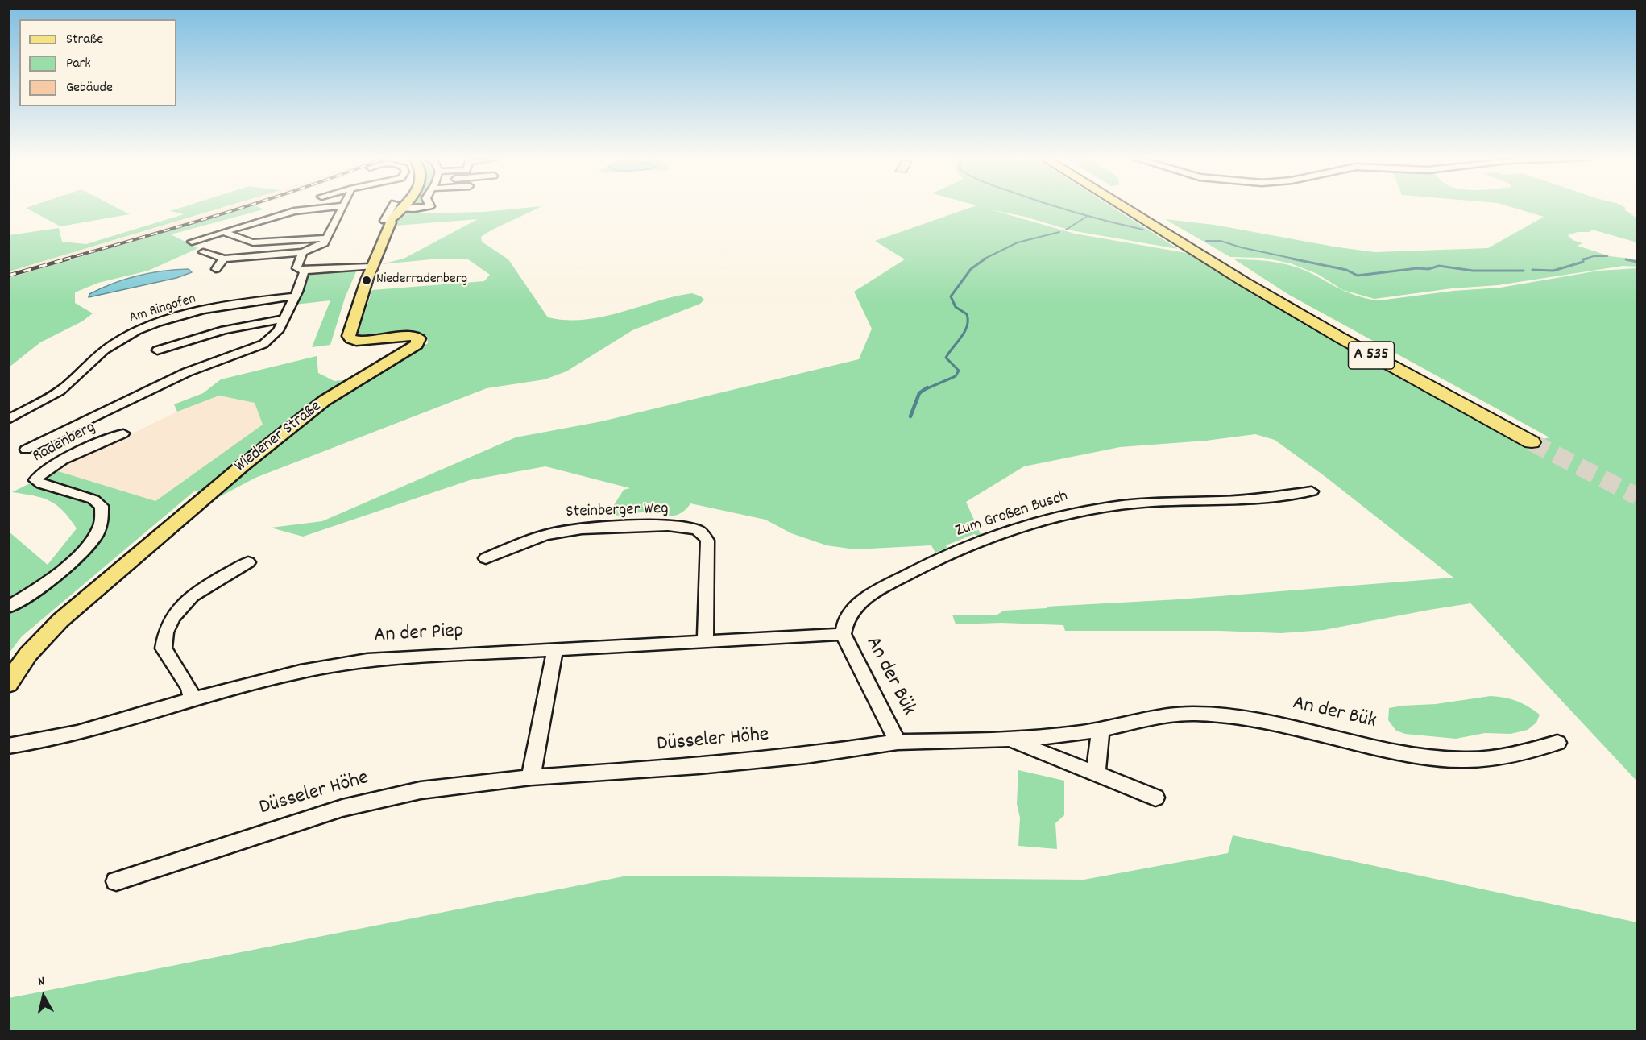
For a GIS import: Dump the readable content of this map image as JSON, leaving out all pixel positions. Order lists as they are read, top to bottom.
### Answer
{
  "streets": {
    "highway": ["A 535"],
    "main road": ["Wiedener Straße"],
    "street": [
      "Am Ringofen",
      "Radenberg",
      "Steinberger Weg",
      "Zum Großen Busch",
      "An der Piep",
      "An der Bük",
      "Düsseler Höhe"
    ]
  },
  "crossings": [
    ["Steinberger Weg", "An der Piep"],
    ["Zum Großen Busch", "An der Piep"],
    ["Zum Großen Busch", "An der Bük"],
    ["An der Piep", "An der Bük"],
    ["An der Bük", "Düsseler Höhe"]
  ],
  "places": ["Niederradenberg"],
  "legend": ["Straße", "Park", "Gebäude"],
  "north": "top"
}
